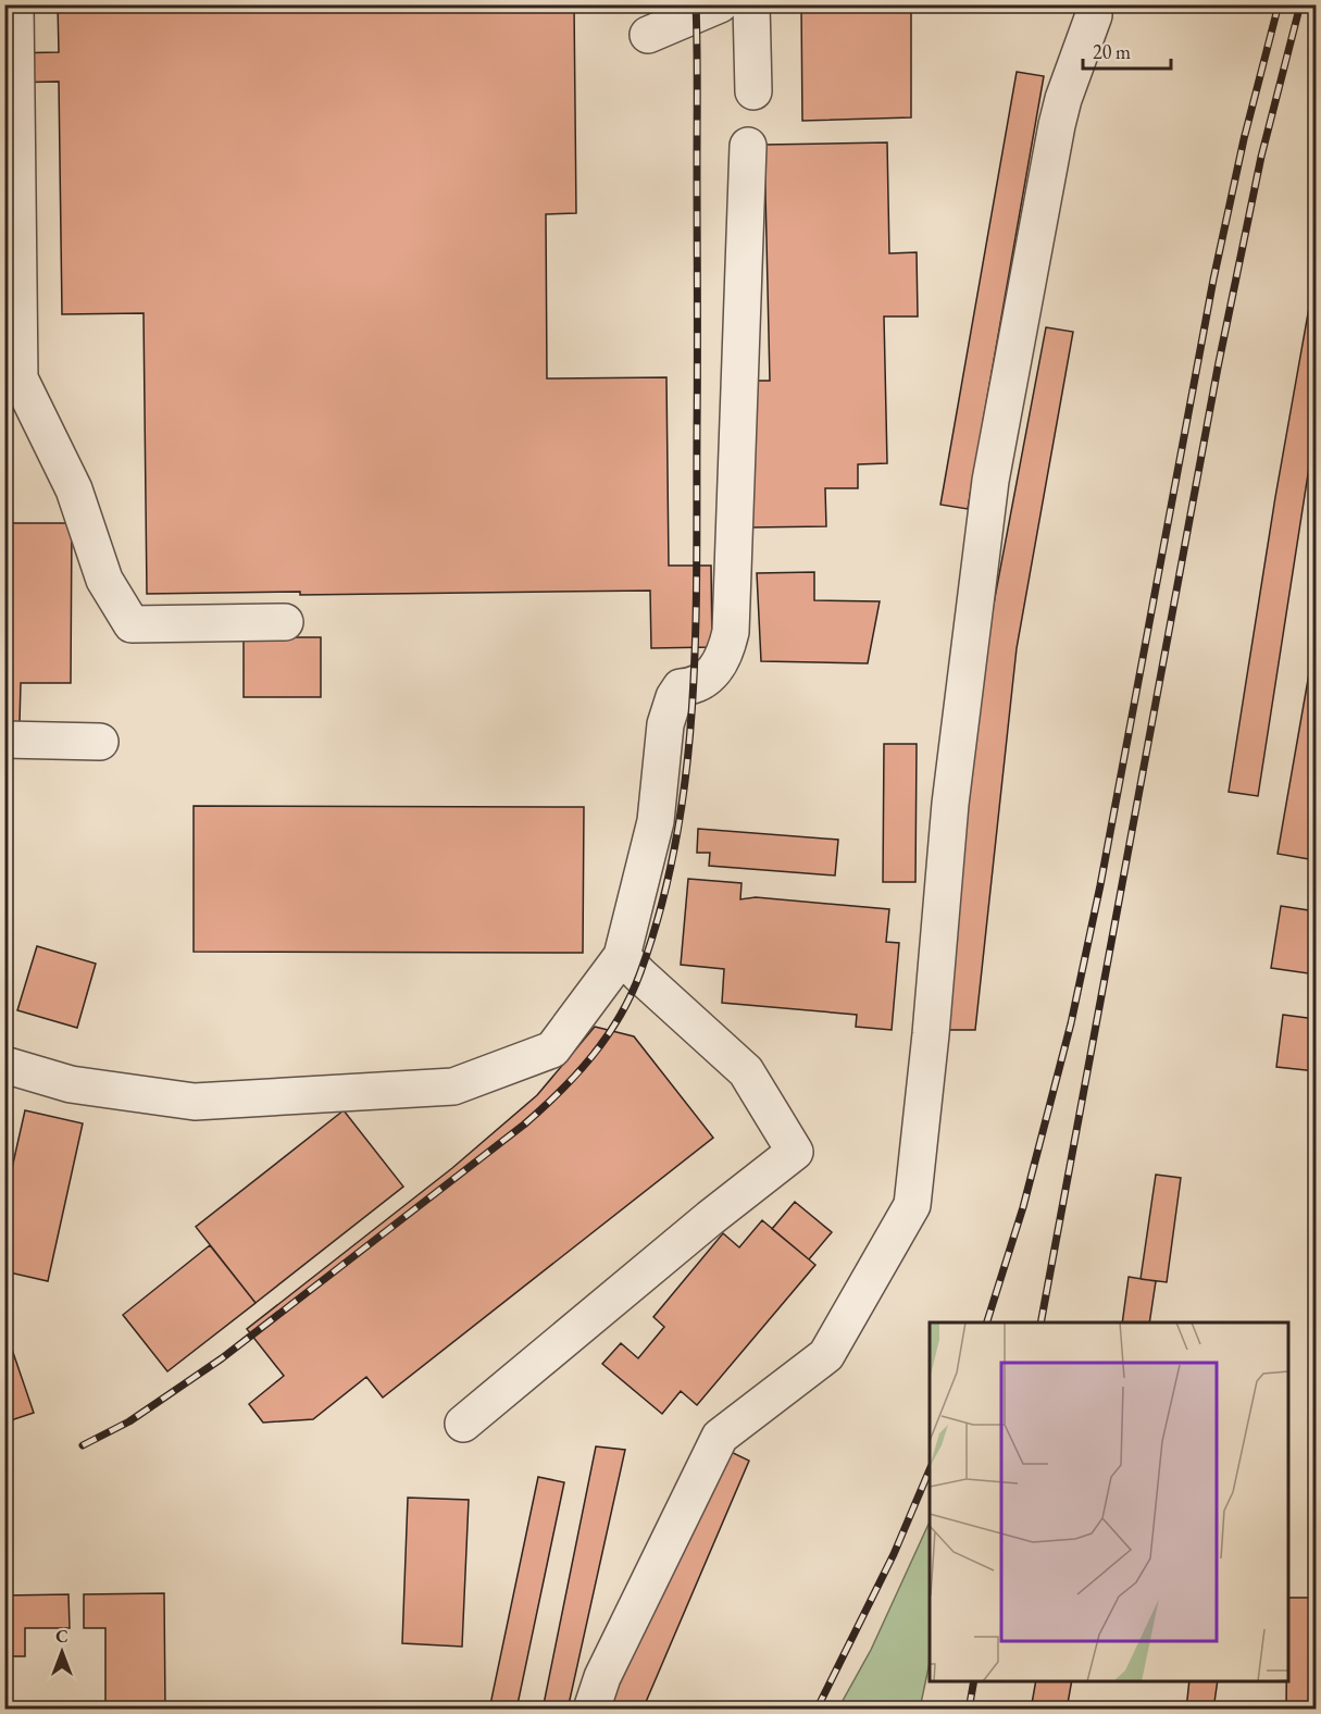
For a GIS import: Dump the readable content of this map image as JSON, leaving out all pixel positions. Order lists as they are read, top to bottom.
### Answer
{
  "scale_bar": "20 m",
  "north": "top"
}
